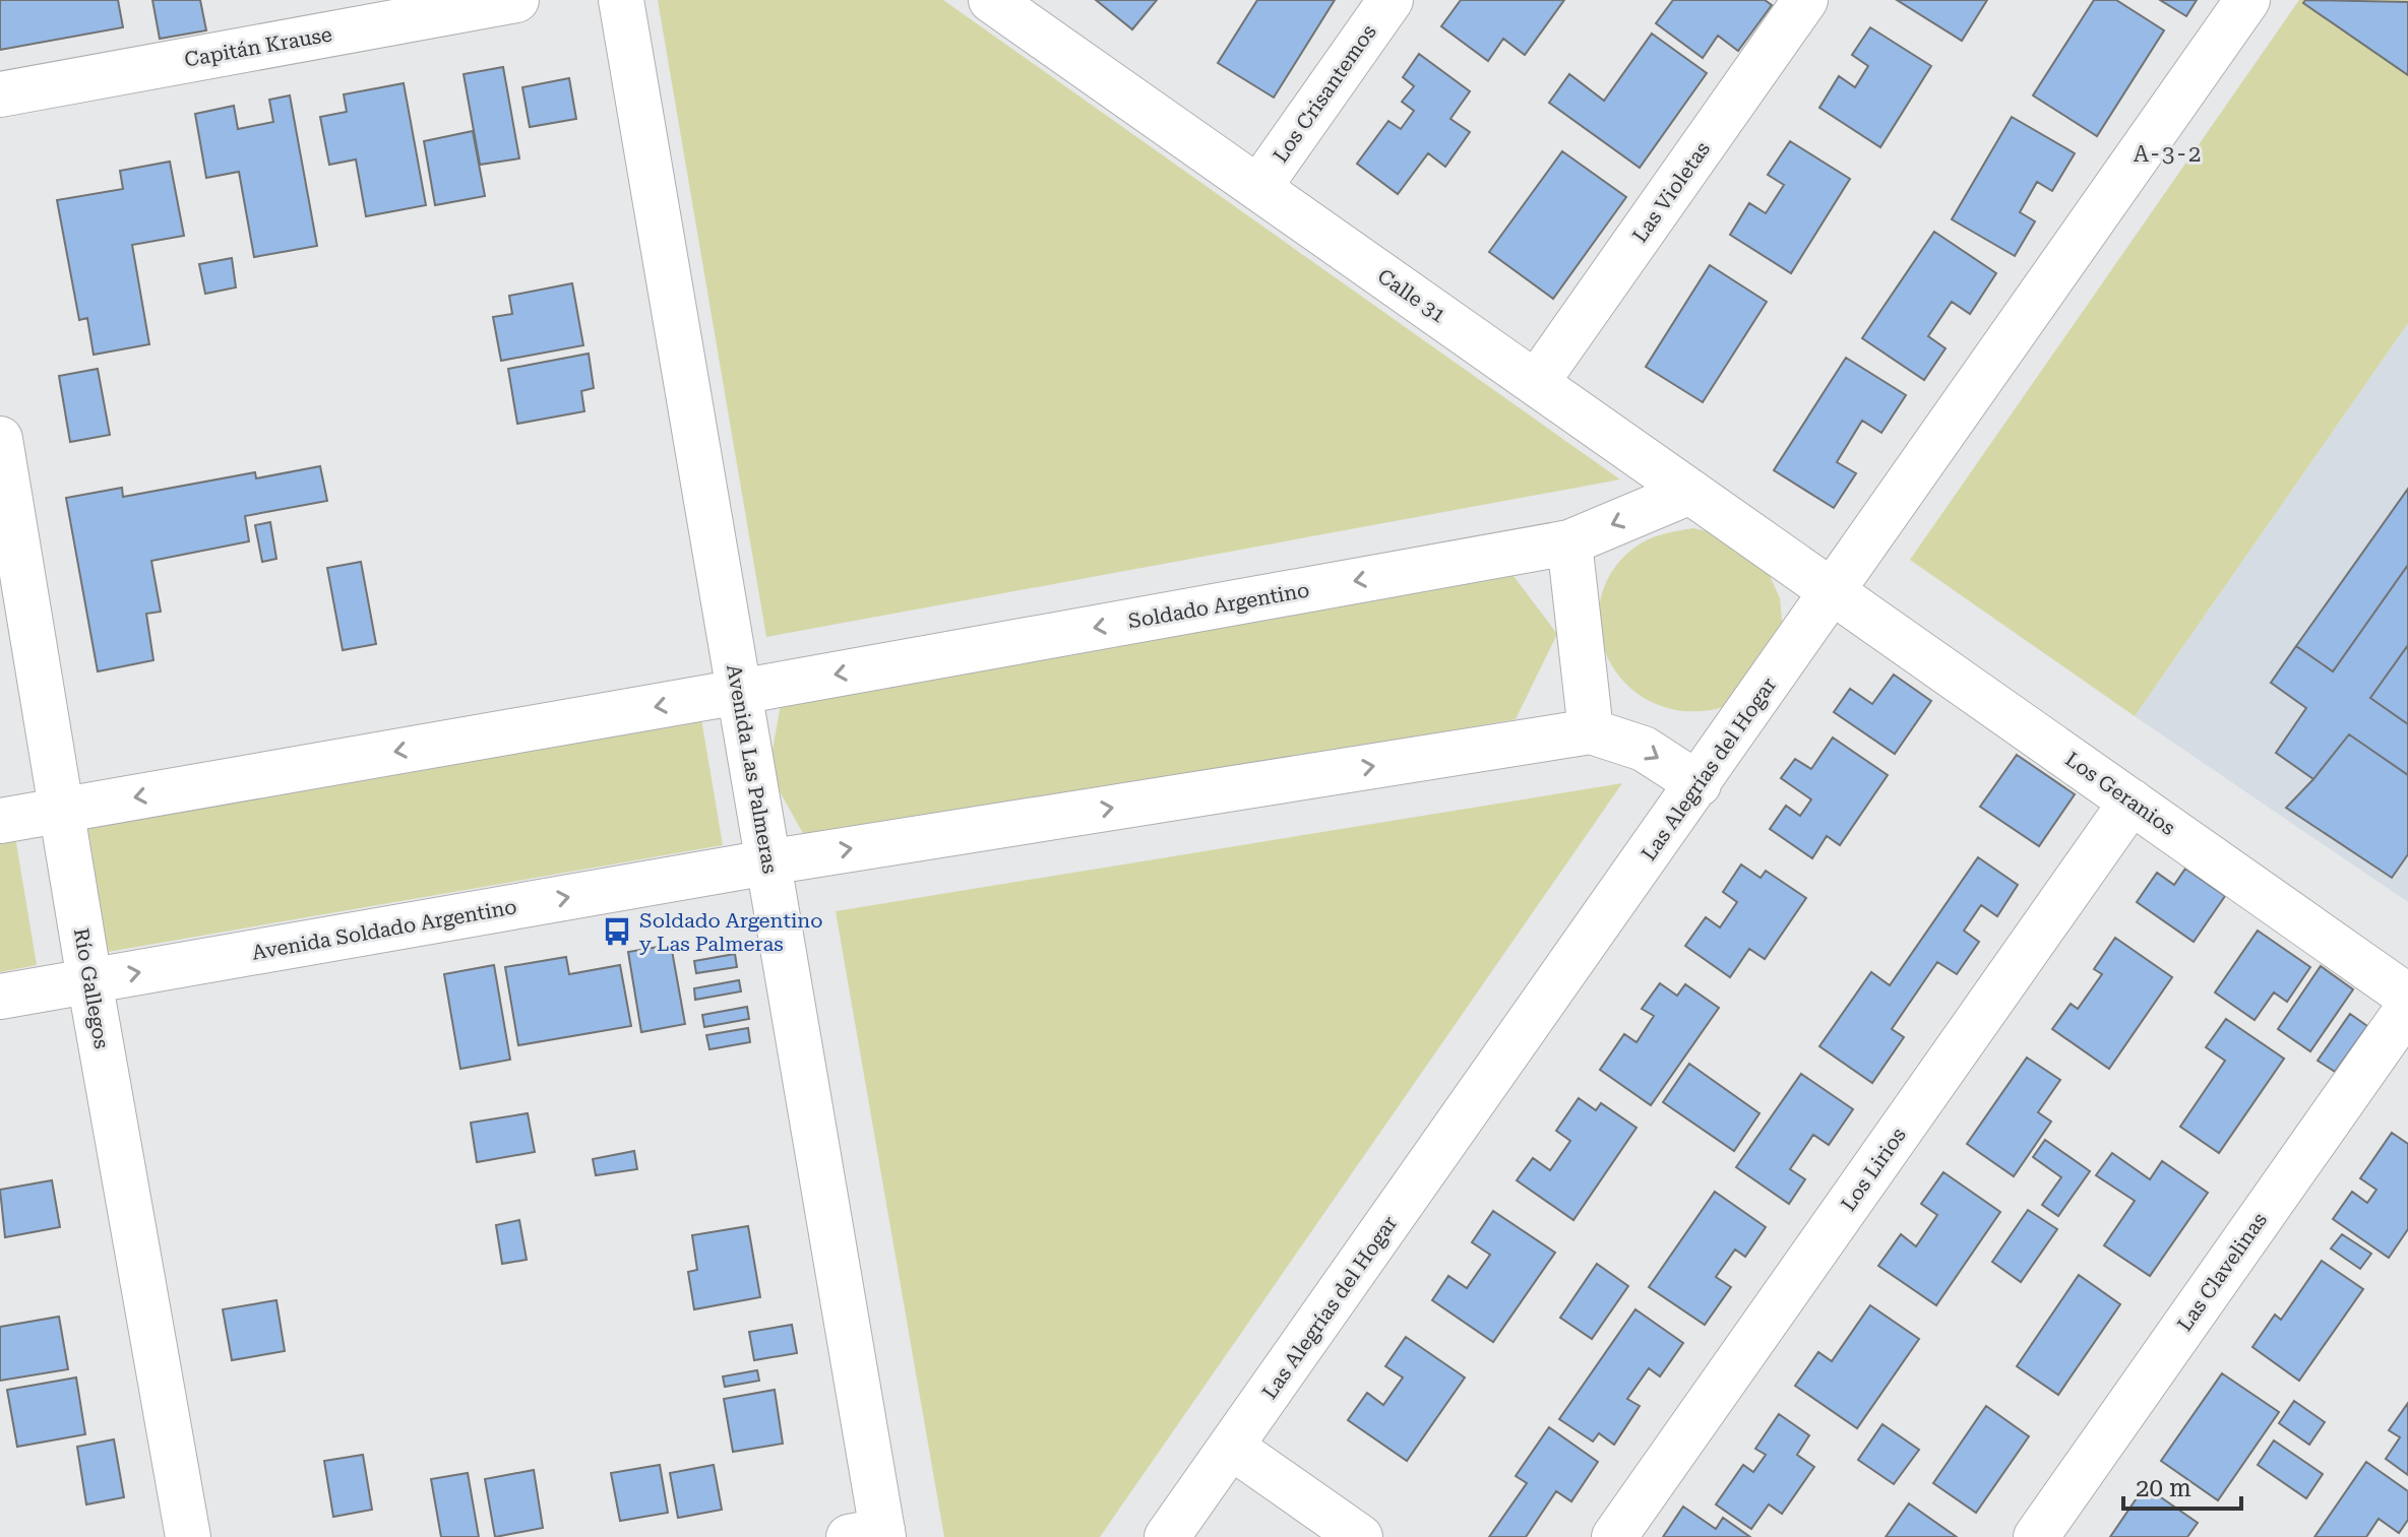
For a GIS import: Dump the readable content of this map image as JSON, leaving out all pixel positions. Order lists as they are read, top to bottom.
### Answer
{
  "streets": {
    "street": [
      "Capitán Krause",
      "Los Crisantemos",
      "Las Violetas",
      "Calle 31",
      "Soldado Argentino",
      "Avenida Las Palmeras",
      "Las Alegrías del Hogar",
      "Los Geranios",
      "Avenida Soldado Argentino",
      "Río Gallegos",
      "Los Lirios",
      "Las Clavelinas"
    ]
  },
  "crossings": [
    ["Los Crisantemos", "Calle 31"],
    ["Las Violetas", "Calle 31"],
    ["Calle 31", "Soldado Argentino"],
    ["Calle 31", "Las Alegrías del Hogar"],
    ["Calle 31", "Los Geranios"],
    ["Soldado Argentino", "Avenida Las Palmeras"],
    ["Avenida Las Palmeras", "Avenida Soldado Argentino"],
    ["Las Alegrías del Hogar", "Los Geranios"],
    ["Los Geranios", "Los Lirios"],
    ["Avenida Soldado Argentino", "Río Gallegos"]
  ],
  "districts": ["A-3-2"],
  "places": {
    "bus stop": ["Soldado Argentino y Las Palmeras"]
  },
  "scale_bar": "20 m"
}
